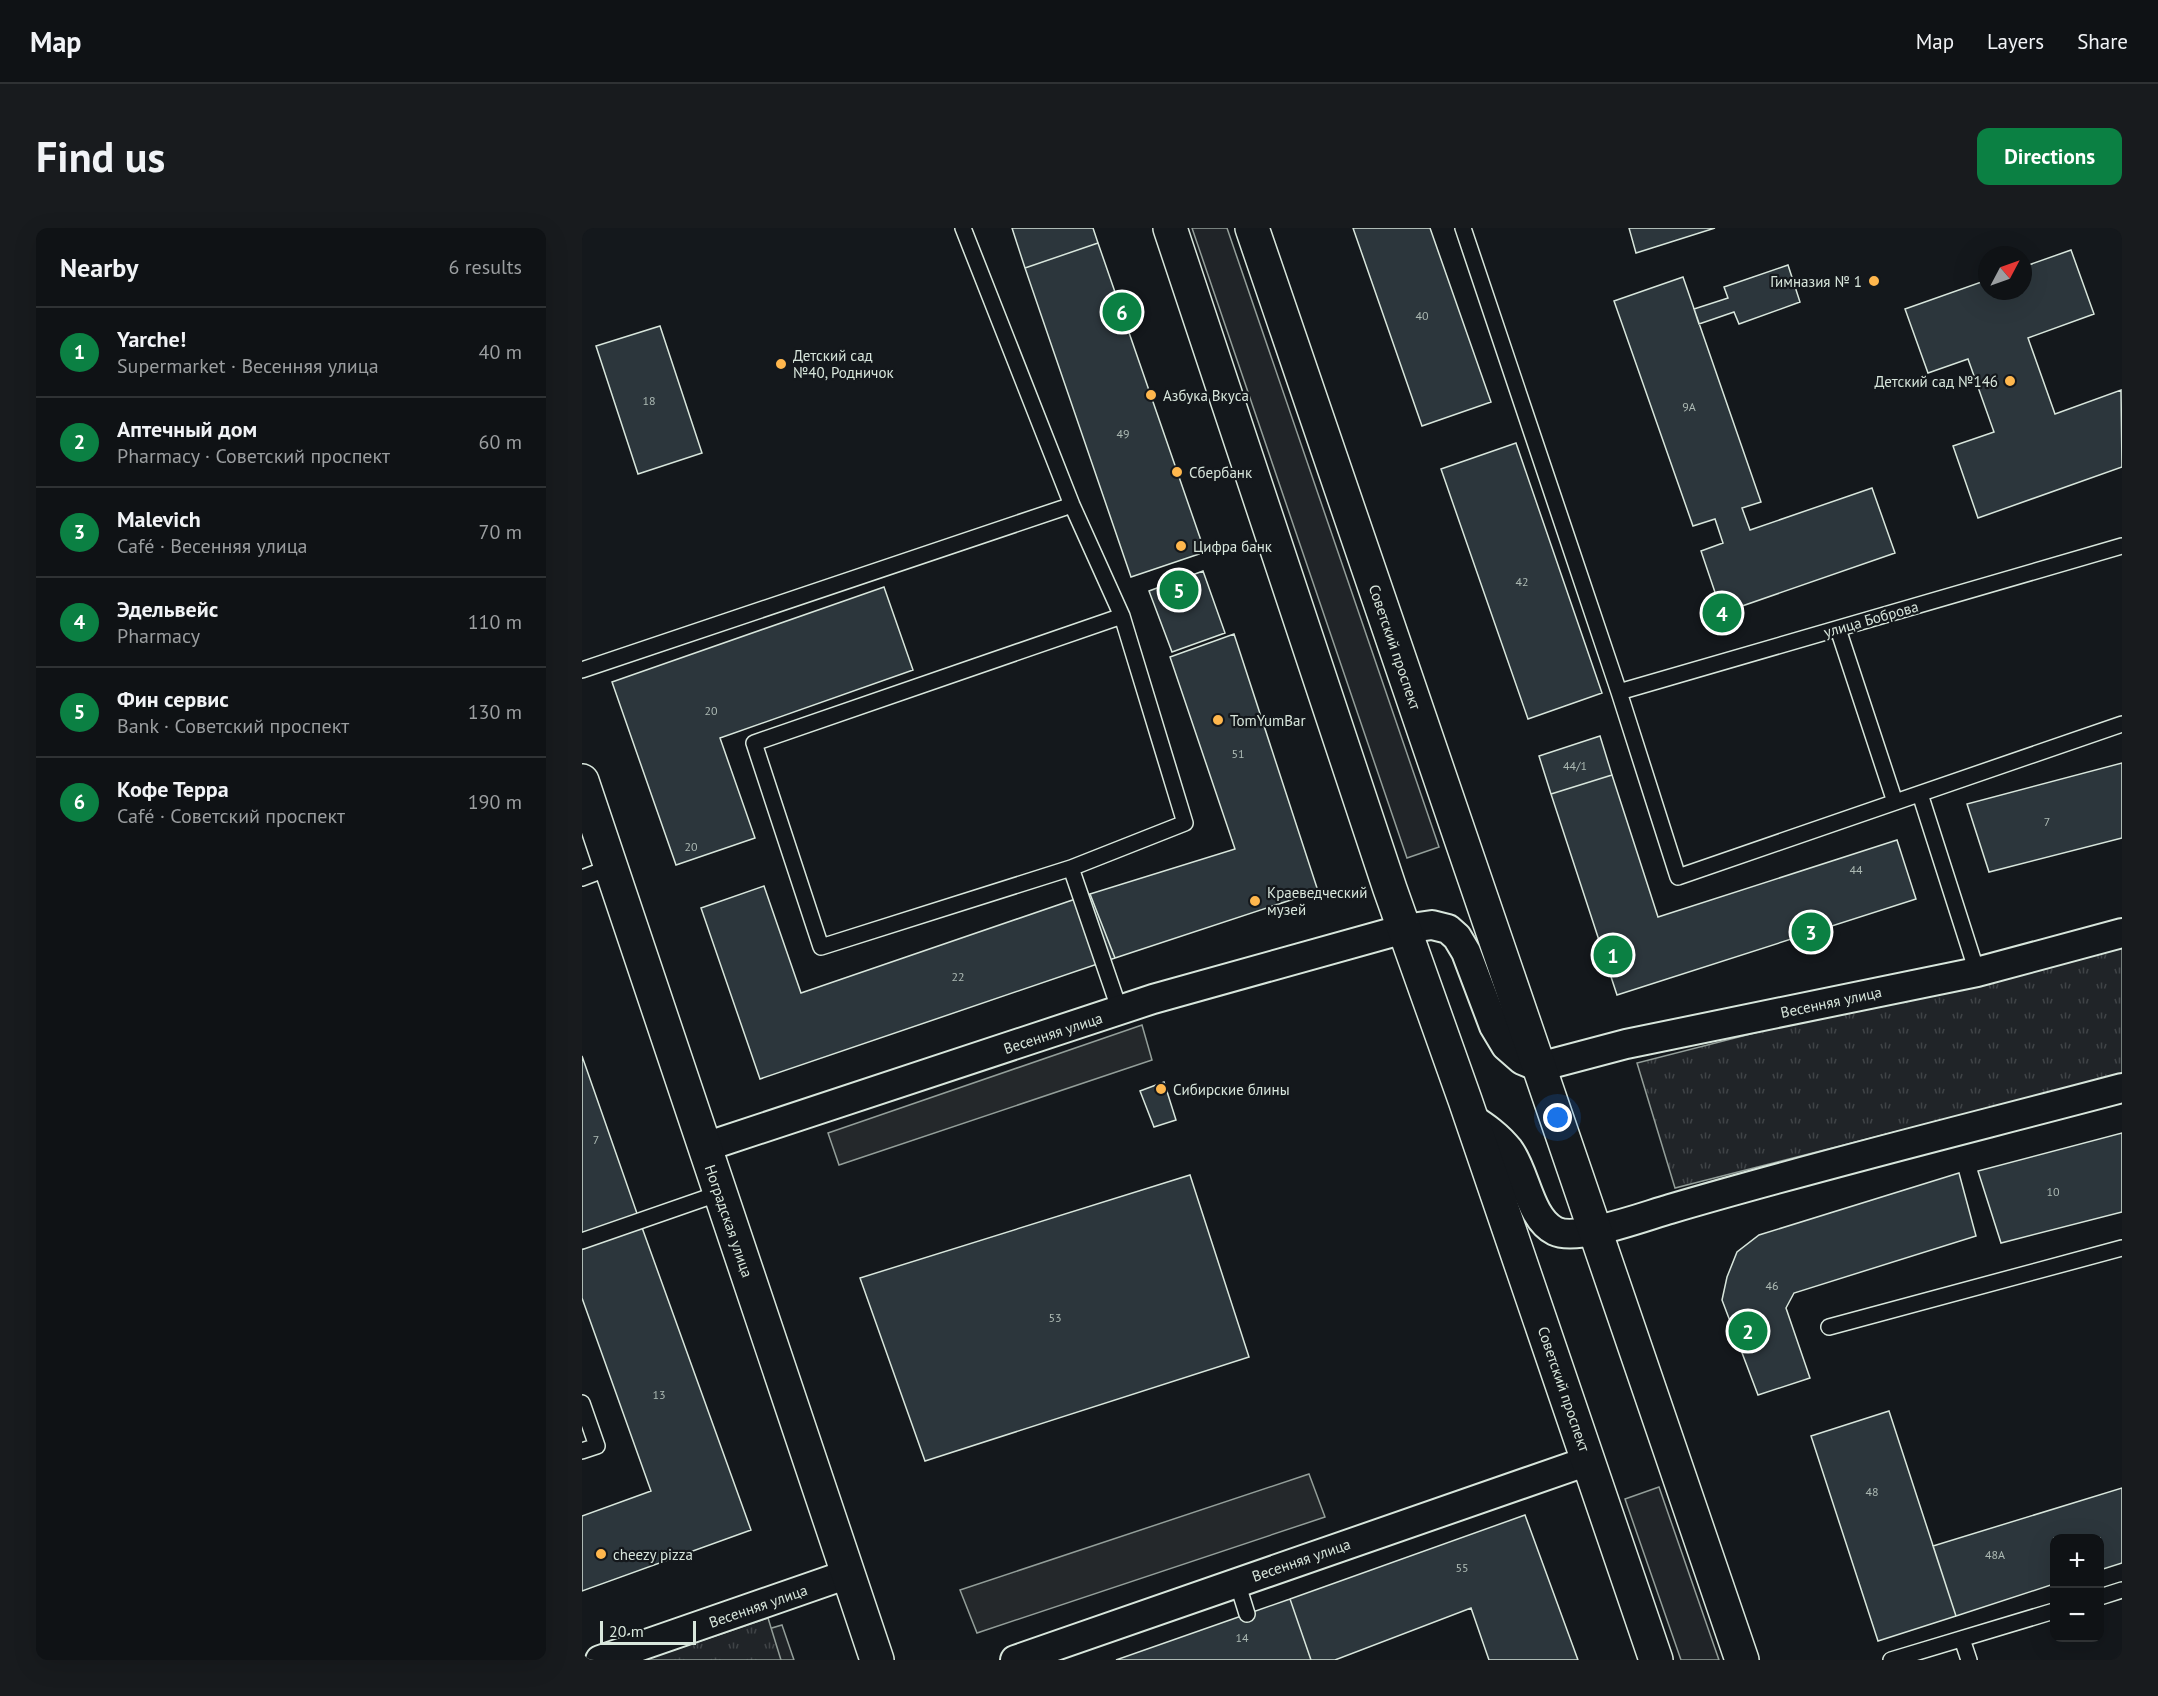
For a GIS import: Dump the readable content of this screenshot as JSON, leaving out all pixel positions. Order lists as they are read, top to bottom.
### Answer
{
  "streets": {
    "main road": ["Советский проспект", "Ноградская улица"],
    "street": ["Весенняя улица"],
    "lane": ["улица Боброва"]
  },
  "crossings": [
    ["Советский проспект", "Весенняя улица"],
    ["Весенняя улица", "Ноградская улица"]
  ],
  "places": [
    "Гимназия № 1",
    "Детский сад №40, Родничок",
    "Детский сад №146",
    "Азбука Вкуса",
    "Сбербанк",
    "Цифра банк",
    "TomYumBar",
    "Краеведческий музей",
    "Сибирские блины",
    "cheezy pizza"
  ],
  "house_numbers": [
    "40",
    "18",
    "9А",
    "49",
    "42",
    "20",
    "51",
    "44/1",
    "7",
    "20",
    "44",
    "22",
    "7",
    "10",
    "46",
    "53",
    "13",
    "48",
    "48А",
    "55",
    "14"
  ],
  "scale_bar": "20 m",
  "north": "top right",
  "page": {
    "header": "Map",
    "nav": ["Map", "Layers", "Share"],
    "buttons": "Directions",
    "title": "Find us",
    "heading": ["Nearby", "6 results"],
    "pins": [
      "6",
      "5",
      "4",
      "3",
      "1",
      "2"
    ],
    "list": [
      {
        "mark": "1",
        "name": "Yarche!",
        "note": "Supermarket · Весенняя улица",
        "value": "40 m"
      },
      {
        "mark": "2",
        "name": "Аптечный дом",
        "note": "Pharmacy · Советский проспект",
        "value": "60 m"
      },
      {
        "mark": "3",
        "name": "Malevich",
        "note": "Café · Весенняя улица",
        "value": "70 m"
      },
      {
        "mark": "4",
        "name": "Эдельвейс",
        "note": "Pharmacy",
        "value": "110 m"
      },
      {
        "mark": "5",
        "name": "Фин сервис",
        "note": "Bank · Советский проспект",
        "value": "130 m"
      },
      {
        "mark": "6",
        "name": "Кофе Терра",
        "note": "Café · Советский проспект",
        "value": "190 m"
      }
    ],
    "map_buttons": ["+", "−"],
    "scale": "20 m"
  }
}
